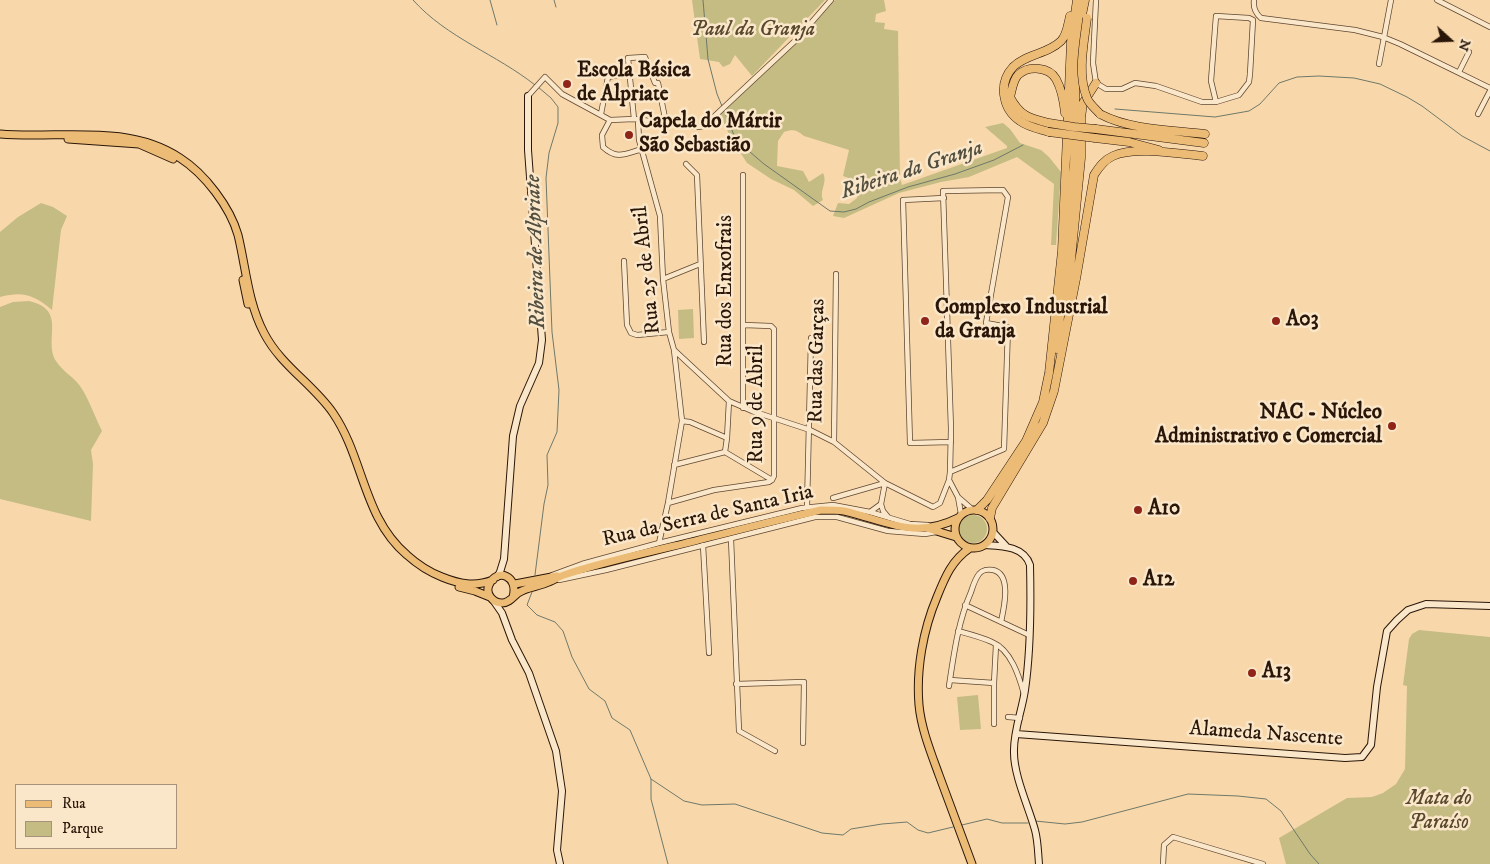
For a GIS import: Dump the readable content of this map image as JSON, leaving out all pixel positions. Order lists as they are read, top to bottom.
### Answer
{
  "streets": {
    "street": [
      "Rua 25 de Abril",
      "Rua dos Enxofrais",
      "Rua das Garças",
      "Rua 9 de Abril",
      "Rua da Serra de Santa Iria",
      "Alameda Nascente"
    ]
  },
  "crossings": [
    ["Rua 25 de Abril", "Rua dos Enxofrais"],
    ["Rua 25 de Abril", "Rua das Garças"],
    ["Rua 25 de Abril", "Rua 9 de Abril"],
    ["Rua dos Enxofrais", "Rua 9 de Abril"]
  ],
  "water": ["Ribeira da Granja", "Ribeira de Alpriate"],
  "parks": ["Paul da Granja", "Mata do Paraíso"],
  "places": [
    "Escola Básica de Alpriate",
    "Capela do Mártir São Sebastião",
    "Complexo Industrial da Granja",
    "A03",
    "NAC - Núcleo Administrativo e Comercial",
    "A10",
    "A12",
    "A13"
  ],
  "legend": ["Rua", "Parque"],
  "north": "right"
}
